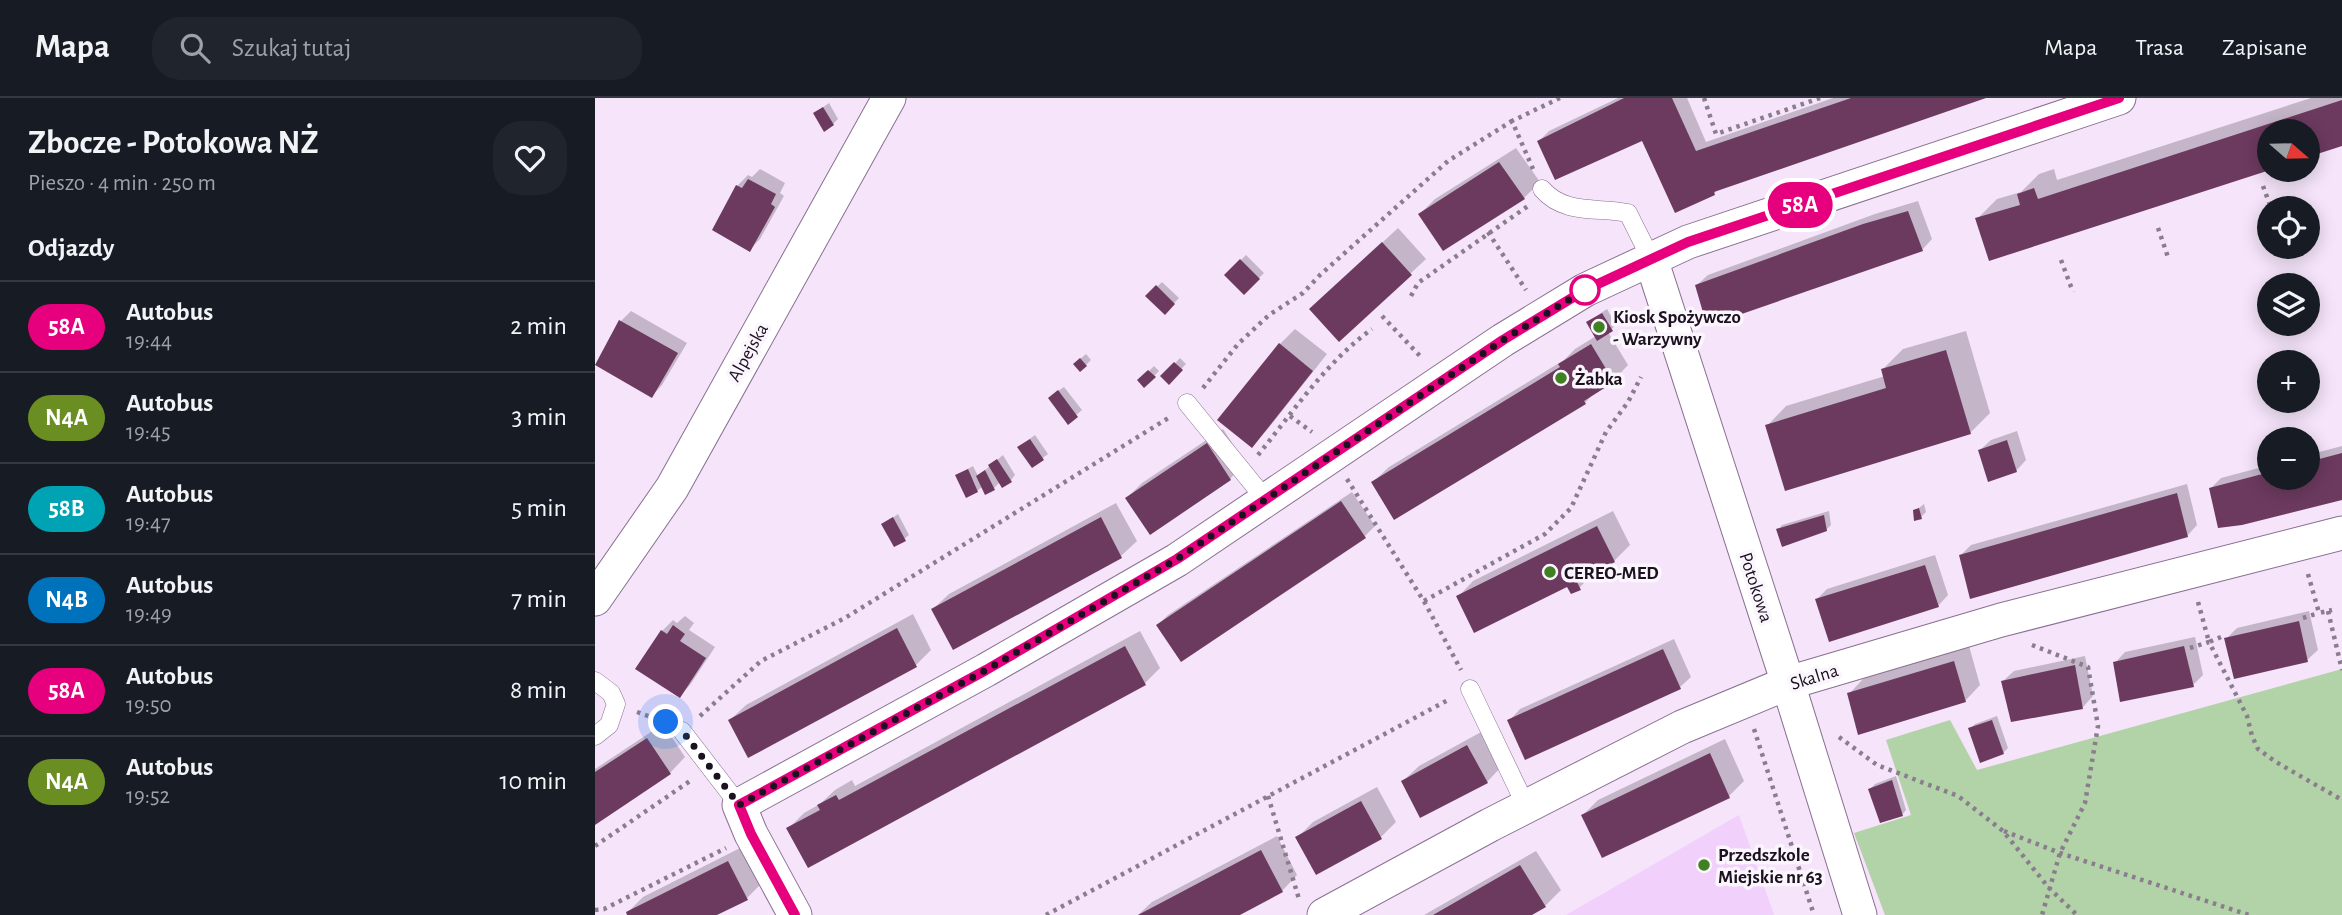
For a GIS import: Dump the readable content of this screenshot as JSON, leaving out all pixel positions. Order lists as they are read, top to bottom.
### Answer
{
  "streets": {
    "street": ["Alpejska", "Potokowa", "Skalna"]
  },
  "crossings": [
    ["Potokowa", "Skalna"]
  ],
  "places": [
    "Kiosk Spożywczo - Warzywny",
    "Żabka",
    "CEREO-MED",
    "Przedszkole Miejskie nr 63"
  ],
  "lines": ["bus line 58A"],
  "north": "right",
  "page": {
    "header": "Mapa",
    "search": "Szukaj tutaj",
    "nav": ["Mapa", "Trasa", "Zapisane"],
    "heading": [
      ["Zbocze - Potokowa NŻ", "Pieszo · 4 min · 250 m"],
      "Odjazdy"
    ],
    "on_map": "58A",
    "map_buttons": ["+", "−"],
    "list": [
      {
        "mark": "58A",
        "name": "Autobus",
        "note": "19:44",
        "value": "2 min"
      },
      {
        "mark": "N4A",
        "name": "Autobus",
        "note": "19:45",
        "value": "3 min"
      },
      {
        "mark": "58B",
        "name": "Autobus",
        "note": "19:47",
        "value": "5 min"
      },
      {
        "mark": "N4B",
        "name": "Autobus",
        "note": "19:49",
        "value": "7 min"
      },
      {
        "mark": "58A",
        "name": "Autobus",
        "note": "19:50",
        "value": "8 min"
      },
      {
        "mark": "N4A",
        "name": "Autobus",
        "note": "19:52",
        "value": "10 min"
      }
    ]
  }
}
